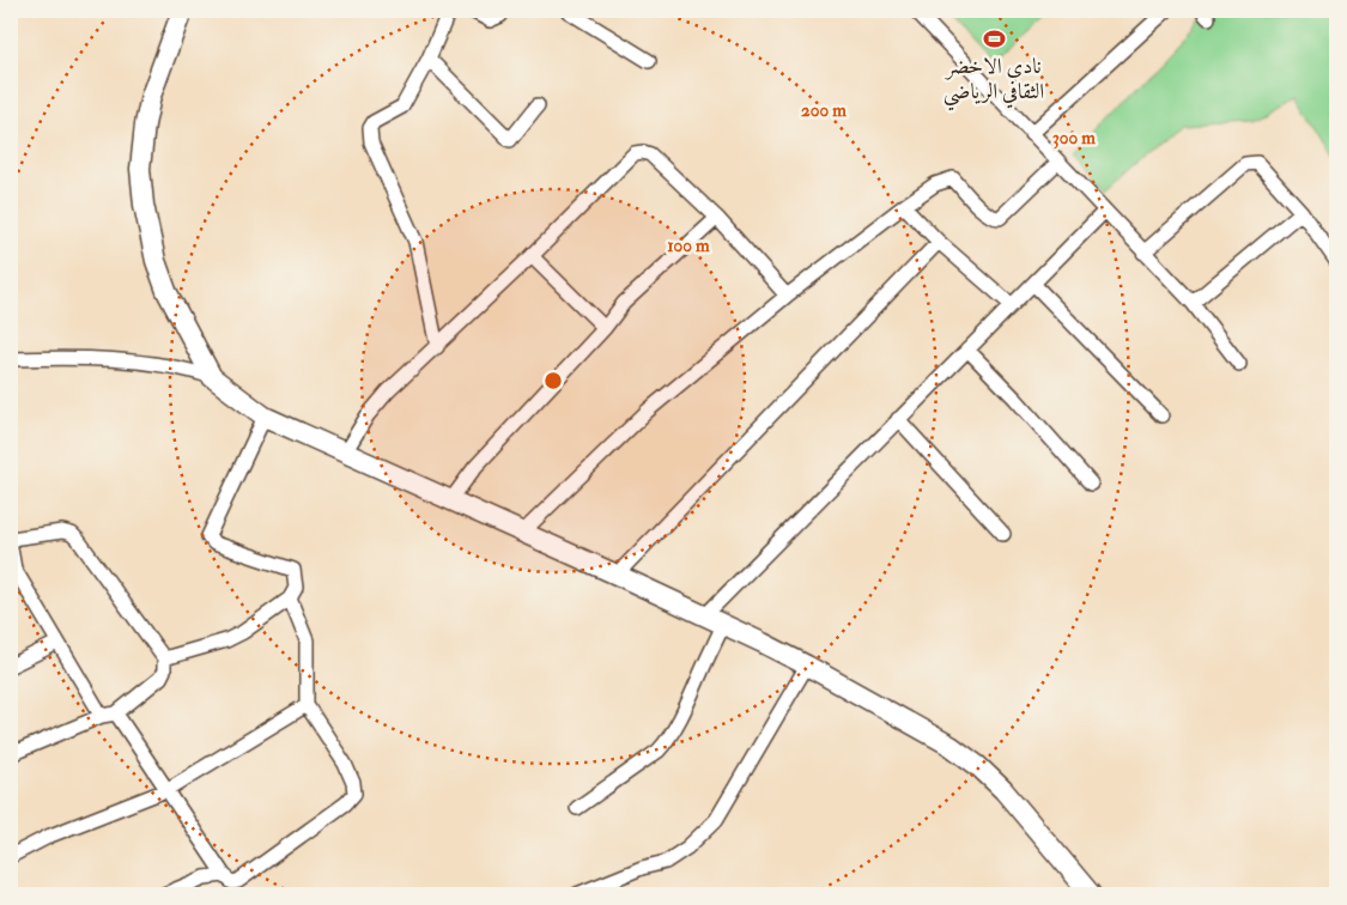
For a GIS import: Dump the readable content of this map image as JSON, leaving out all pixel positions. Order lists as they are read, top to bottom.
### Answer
{
  "places": {
    "sports": ["نادي الاخضر الثقافي الرياضي"]
  },
  "rings": ["200 m", "300 m", "100 m"]
}
